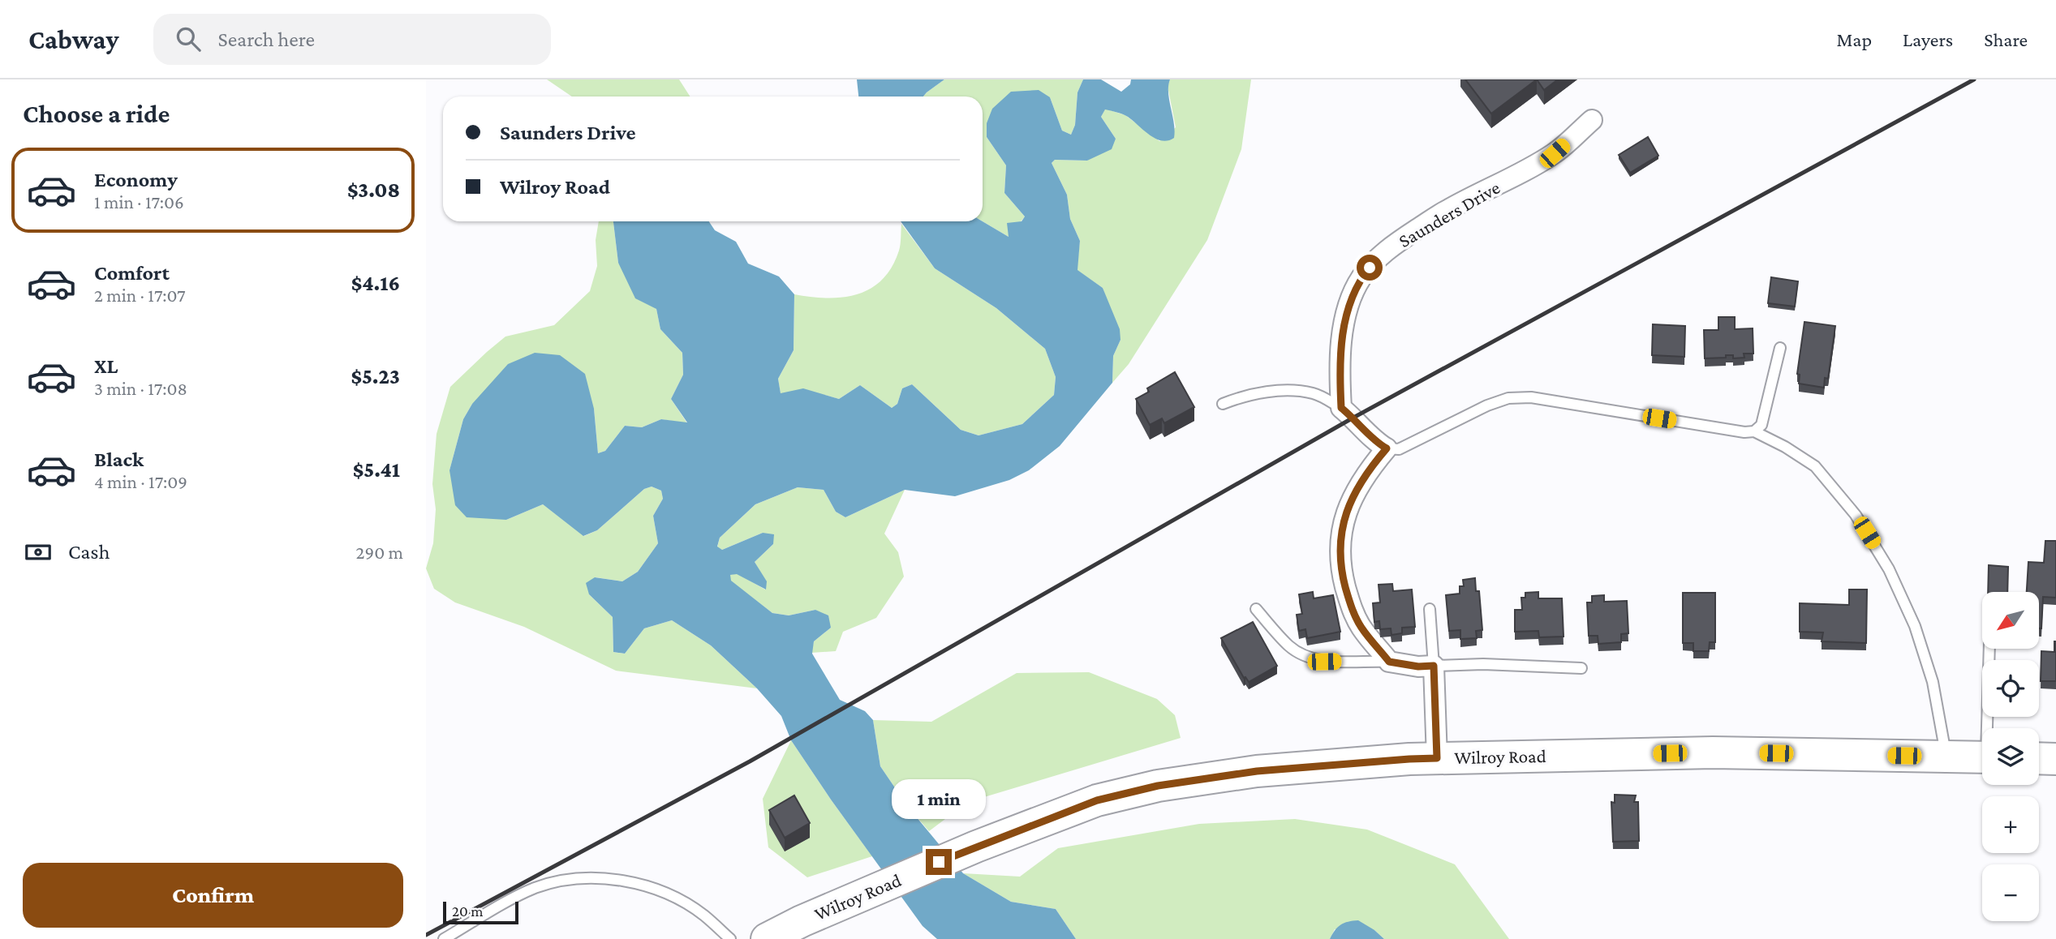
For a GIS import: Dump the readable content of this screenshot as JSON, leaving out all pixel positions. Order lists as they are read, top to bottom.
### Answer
{
  "streets": {
    "main road": ["Wilroy Road"],
    "street": ["Saunders Drive"]
  },
  "scale_bar": "20 m",
  "north": "bottom left",
  "page": {
    "header": "Cabway",
    "search": "Search here",
    "nav": ["Map", "Layers", "Share"],
    "heading": "Choose a ride",
    "banner": ["Saunders Drive", "Wilroy Road"],
    "list": [
      {
        "name": "Economy",
        "note": "1 min · 17:06",
        "value": "$3.08"
      },
      {
        "name": "Comfort",
        "note": "2 min · 17:07",
        "value": "$4.16"
      },
      {
        "name": "XL",
        "note": "3 min · 17:08",
        "value": "$5.23"
      },
      {
        "name": "Black",
        "note": "4 min · 17:09",
        "value": "$5.41"
      }
    ],
    "pay": ["Cash", "290 m"],
    "map_buttons": ["+", "−"],
    "bubble": "1 min",
    "buttons": "Confirm",
    "scale": "20 m"
  }
}
